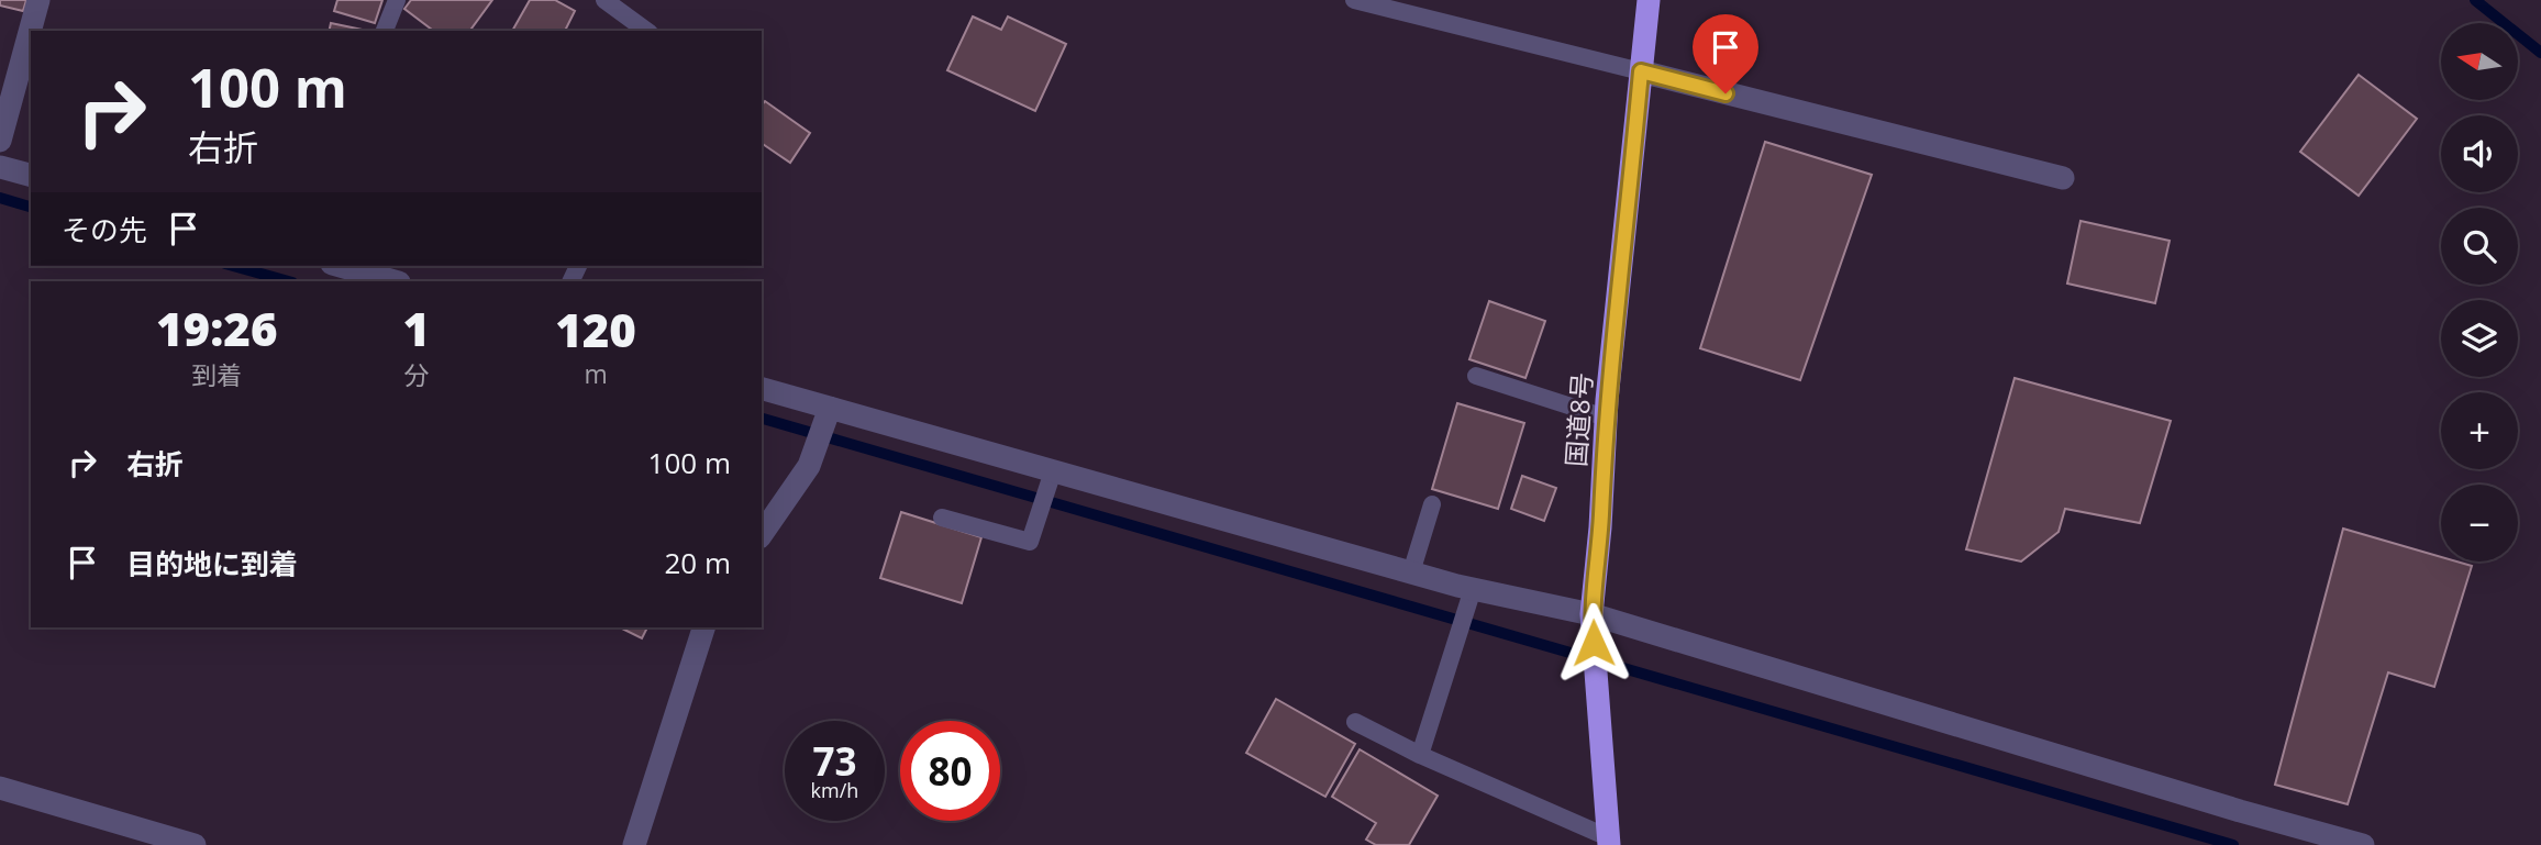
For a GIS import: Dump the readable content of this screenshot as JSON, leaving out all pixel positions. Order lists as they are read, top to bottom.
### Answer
{
  "streets": {
    "highway": ["国道8号"]
  },
  "north": "left",
  "page": {
    "map_buttons": ["+", "−"],
    "turn": ["100 m", "右折"],
    "then": "その先",
    "eta": [
      "19:26",
      "到着",
      "1",
      "分",
      "120",
      "m"
    ],
    "list": [
      {
        "name": "右折",
        "value": "100 m"
      },
      {
        "name": "目的地に到着",
        "value": "20 m"
      }
    ],
    "speed": "73 km/h",
    "limit": "80"
  }
}
